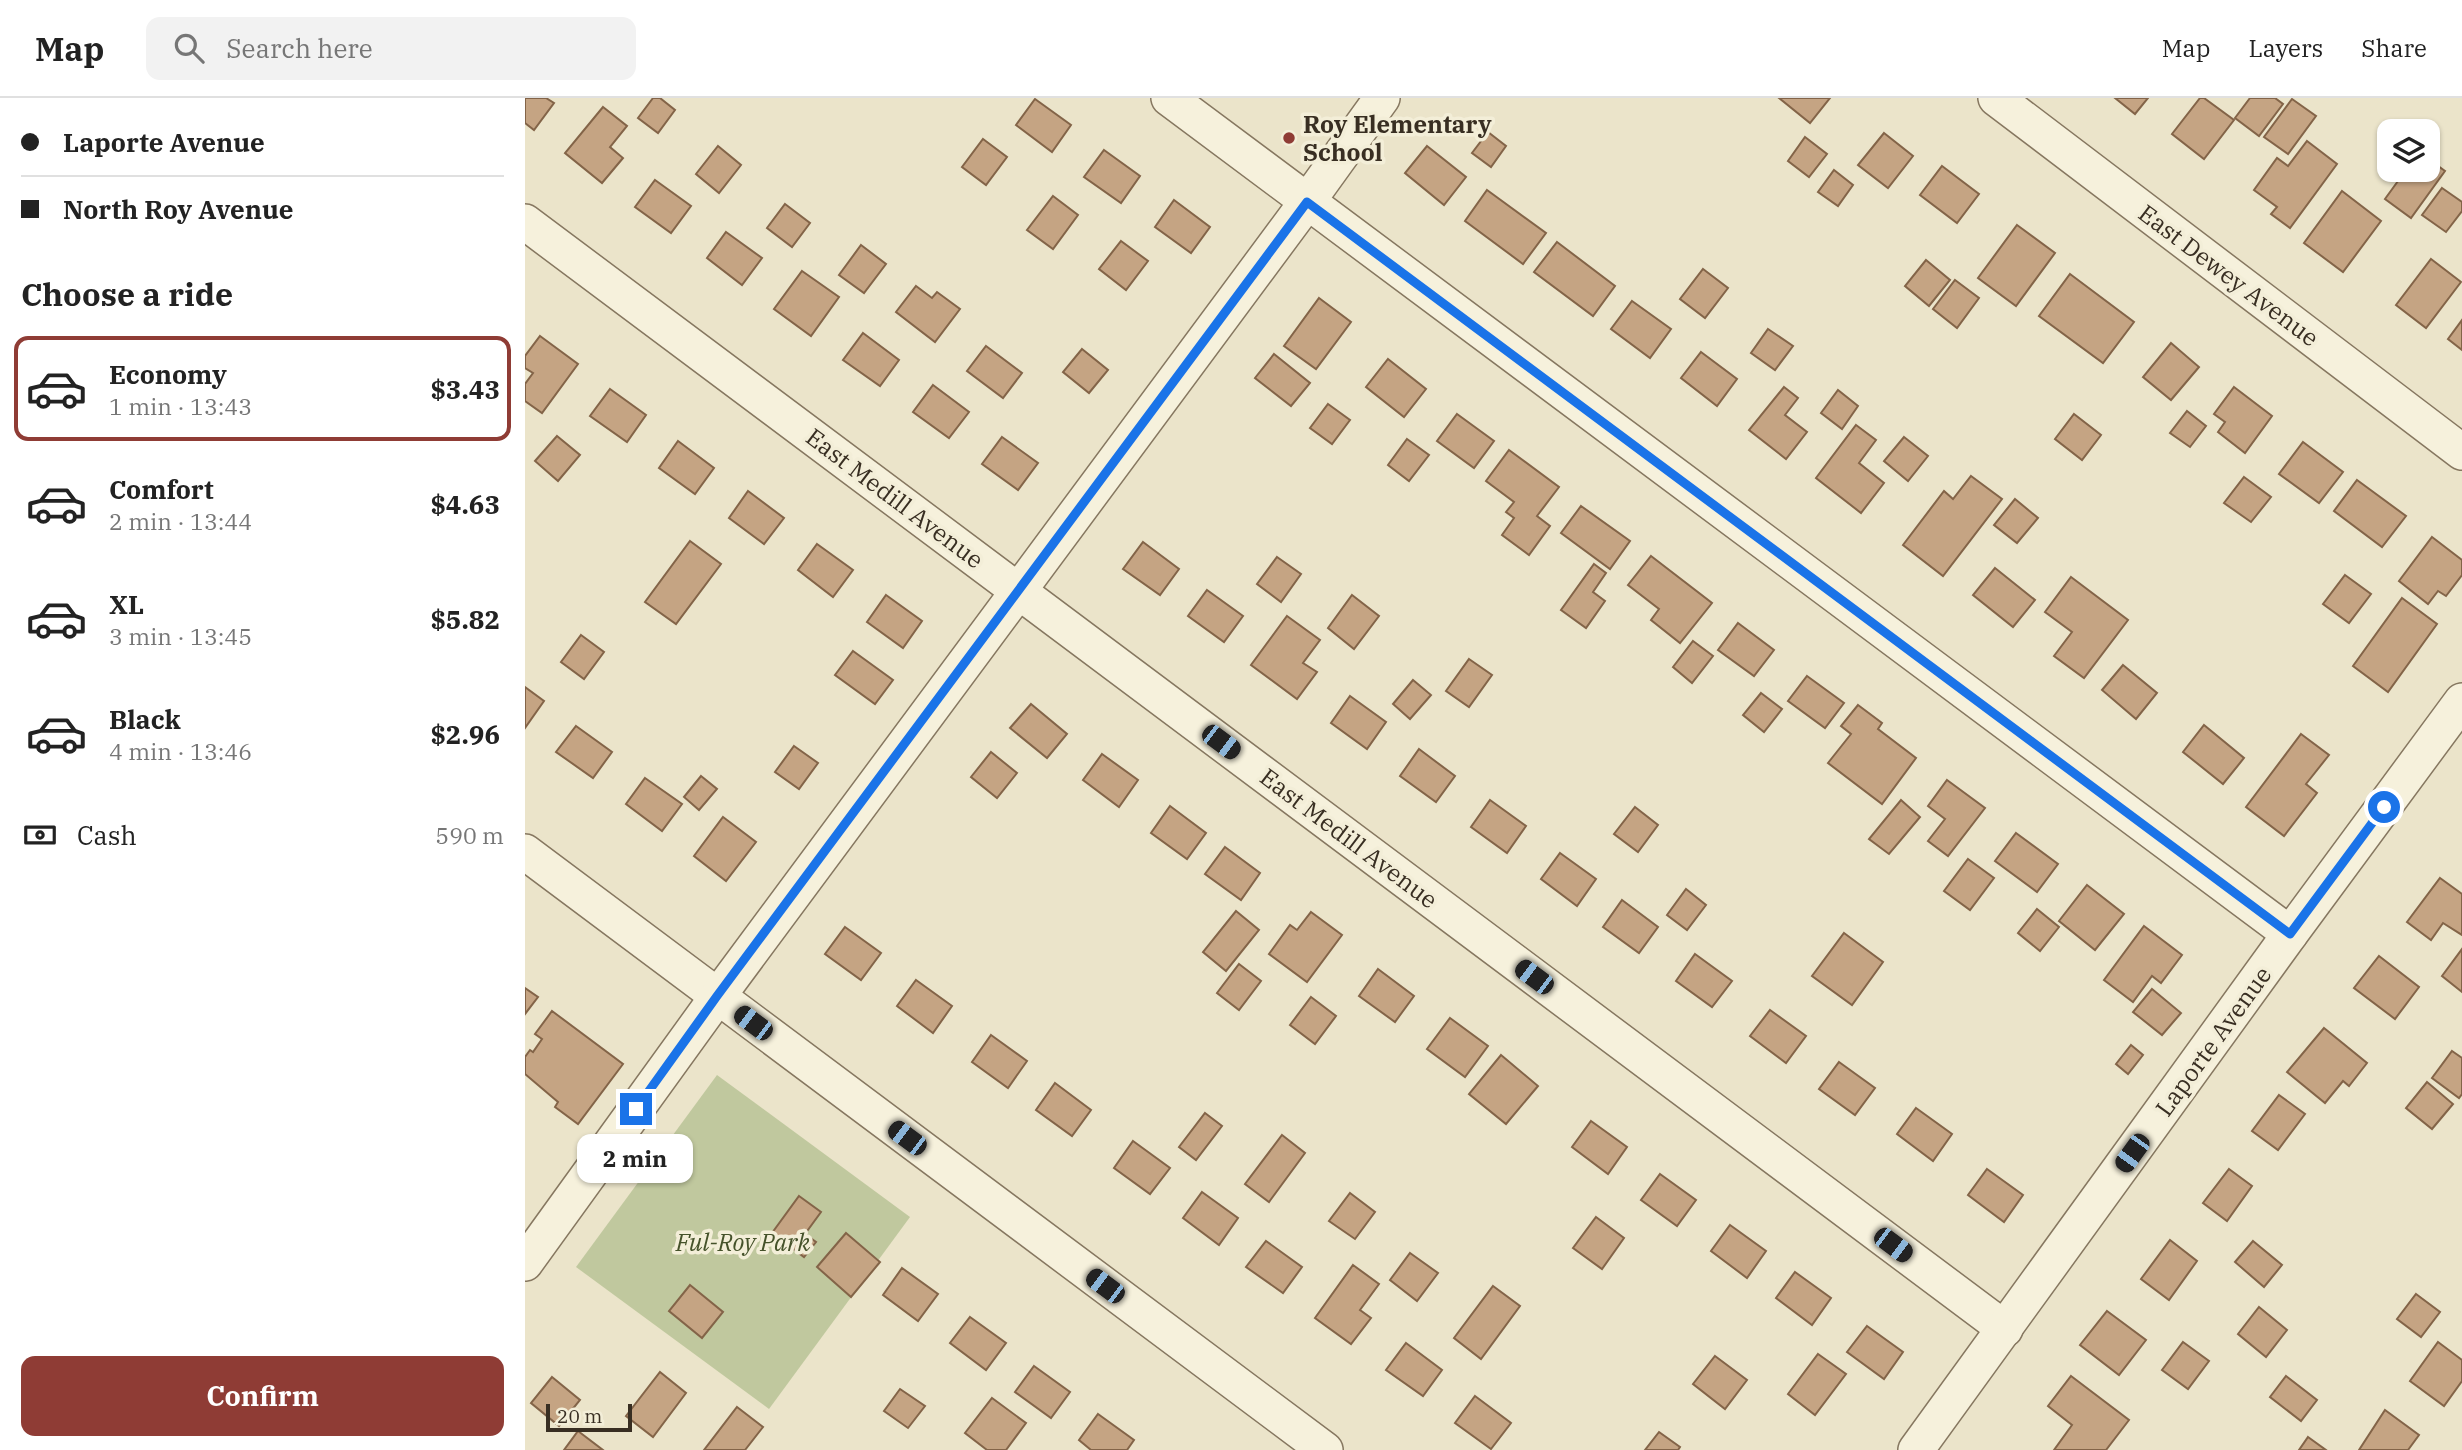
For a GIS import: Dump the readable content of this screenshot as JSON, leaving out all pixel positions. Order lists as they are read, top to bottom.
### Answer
{
  "streets": {
    "street": ["East Dewey Avenue", "East Medill Avenue", "Laporte Avenue"]
  },
  "crossings": [
    ["East Medill Avenue", "Laporte Avenue"]
  ],
  "parks": ["Ful-Roy Park"],
  "places": ["Roy Elementary School"],
  "scale_bar": "20 m",
  "page": {
    "header": "Map",
    "search": "Search here",
    "nav": ["Map", "Layers", "Share"],
    "banner": ["Laporte Avenue", "North Roy Avenue"],
    "heading": "Choose a ride",
    "list": [
      {
        "name": "Economy",
        "note": "1 min · 13:43",
        "value": "$3.43"
      },
      {
        "name": "Comfort",
        "note": "2 min · 13:44",
        "value": "$4.63"
      },
      {
        "name": "XL",
        "note": "3 min · 13:45",
        "value": "$5.82"
      },
      {
        "name": "Black",
        "note": "4 min · 13:46",
        "value": "$2.96"
      }
    ],
    "pay": ["Cash", "590 m"],
    "bubble": "2 min",
    "buttons": "Confirm",
    "scale": "20 m"
  }
}
